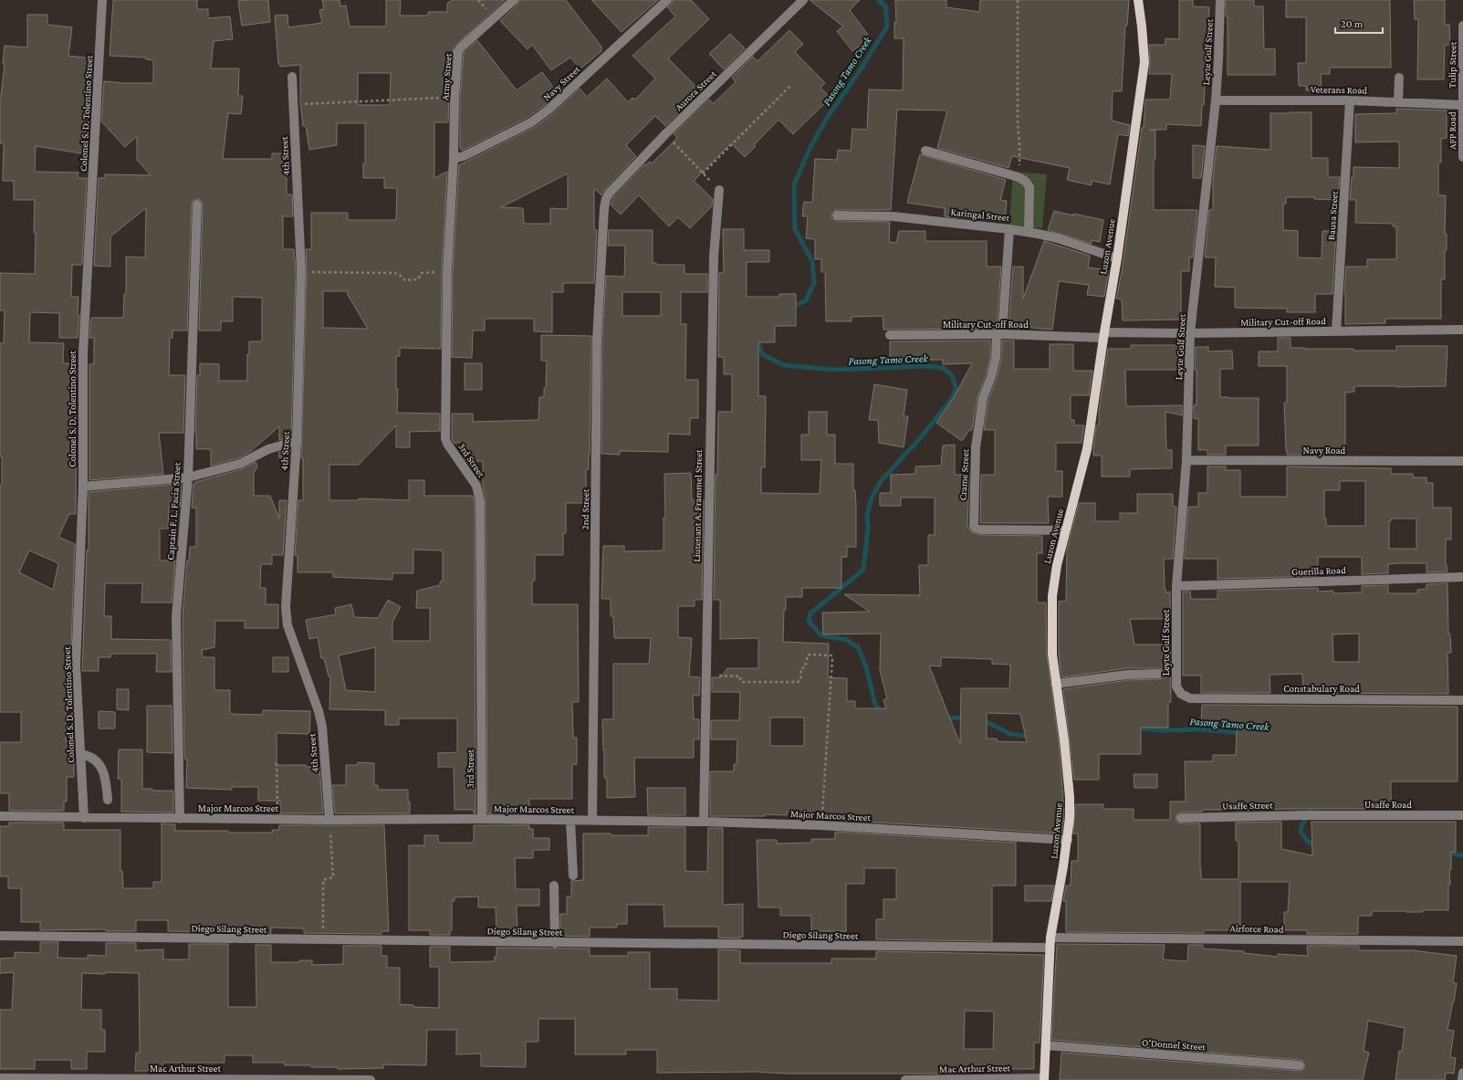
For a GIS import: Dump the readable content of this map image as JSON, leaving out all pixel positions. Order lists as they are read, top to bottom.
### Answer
{
  "streets": {
    "main road": ["Luzon Avenue"],
    "street": [
      "Leyte Gulf Street",
      "Tulip Street",
      "Army Street",
      "Navy Street",
      "Veterans Road",
      "Aurora Street",
      "Colonel S. D. Tolentino Street",
      "AFP Road",
      "4th Street",
      "Karingal Street",
      "Bausa Street",
      "Military Cut-off Road",
      "Navy Road",
      "3rd Street",
      "Crame Street",
      "Liutenant A. Frammel Street",
      "2nd Street",
      "Captain F. L. Facia Street",
      "Guerilla Road",
      "Constabulary Road",
      "Usaffe Road",
      "Usaffe Street",
      "Major Marcos Street",
      "Diego Silang Street",
      "Airforce Road",
      "O'Donnel Street",
      "Mac Arthur Street"
    ]
  },
  "crossings": [
    ["Leyte Gulf Street", "Veterans Road"],
    ["Leyte Gulf Street", "Military Cut-off Road"],
    ["Leyte Gulf Street", "Navy Road"],
    ["Leyte Gulf Street", "Guerilla Road"],
    ["Leyte Gulf Street", "Constabulary Road"],
    ["Tulip Street", "Veterans Road"],
    ["Tulip Street", "AFP Road"],
    ["Army Street", "Navy Street"],
    ["Army Street", "3rd Street"],
    ["Navy Street", "3rd Street"],
    ["Veterans Road", "AFP Road"],
    ["Veterans Road", "Bausa Street"],
    ["Aurora Street", "2nd Street"],
    ["Colonel S. D. Tolentino Street", "Major Marcos Street"],
    ["4th Street", "Major Marcos Street"],
    ["Karingal Street", "Luzon Avenue"],
    ["Bausa Street", "Military Cut-off Road"],
    ["Luzon Avenue", "Military Cut-off Road"],
    ["Luzon Avenue", "Crame Street"],
    ["Luzon Avenue", "Major Marcos Street"],
    ["Luzon Avenue", "Diego Silang Street"],
    ["Luzon Avenue", "Airforce Road"],
    ["Luzon Avenue", "O'Donnel Street"],
    ["Luzon Avenue", "Mac Arthur Street"],
    ["Military Cut-off Road", "Crame Street"],
    ["3rd Street", "Major Marcos Street"],
    ["Liutenant A. Frammel Street", "Major Marcos Street"],
    ["2nd Street", "Major Marcos Street"],
    ["Captain F. L. Facia Street", "Major Marcos Street"],
    ["Usaffe Road", "Usaffe Street"]
  ],
  "water": ["Pasong Tamo Creek"],
  "scale_bar": "20 m"
}
